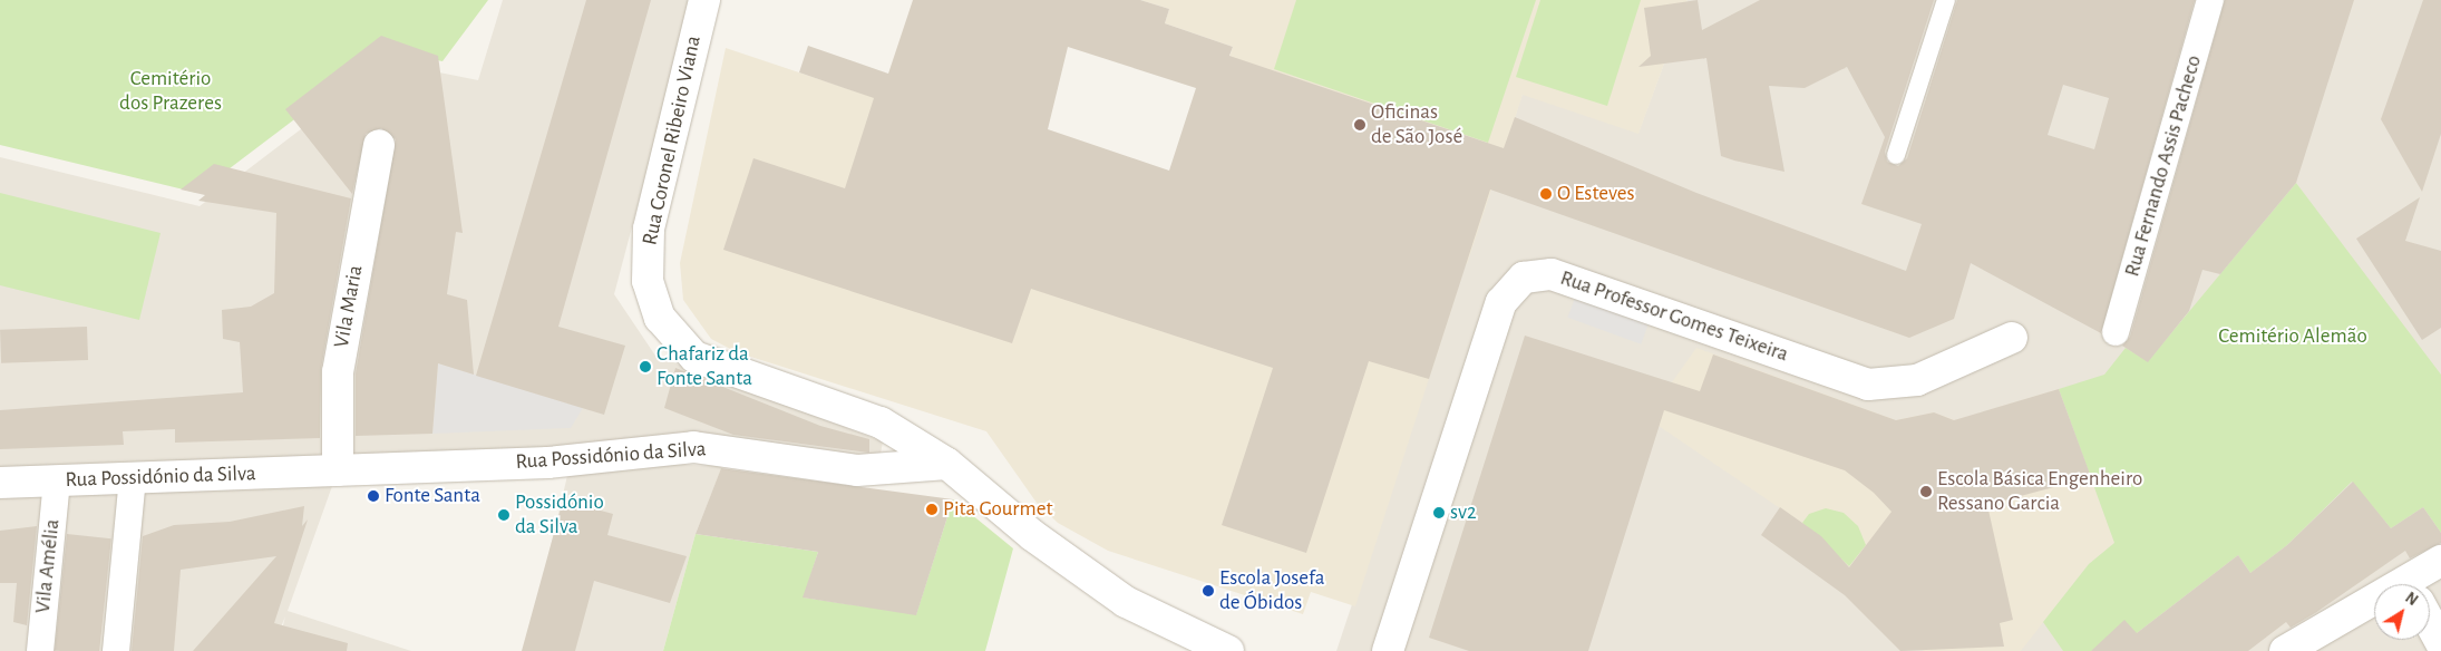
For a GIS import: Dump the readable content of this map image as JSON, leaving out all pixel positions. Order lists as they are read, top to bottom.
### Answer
{
  "streets": {
    "street": [
      "Rua Coronel Ribeiro Viana",
      "Rua Fernando Assis Pacheco",
      "Vila Maria",
      "Rua Professor Gomes Teixeira",
      "Rua Possidónio da Silva",
      "Vila Amélia"
    ]
  },
  "crossings": [
    ["Rua Coronel Ribeiro Viana", "Rua Possidónio da Silva"],
    ["Vila Maria", "Rua Possidónio da Silva"],
    ["Rua Possidónio da Silva", "Vila Amélia"]
  ],
  "parks": ["Cemitério dos Prazeres", "Cemitério Alemão"],
  "places": [
    "Oficinas de São José",
    "O Esteves",
    "Chafariz da Fonte Santa",
    "Escola Básica Engenheiro Ressano Garcia",
    "Fonte Santa",
    "Pita Gourmet",
    "sv2",
    "Possidónio da Silva",
    "Escola Josefa de Óbidos"
  ],
  "north": "top right"
}
